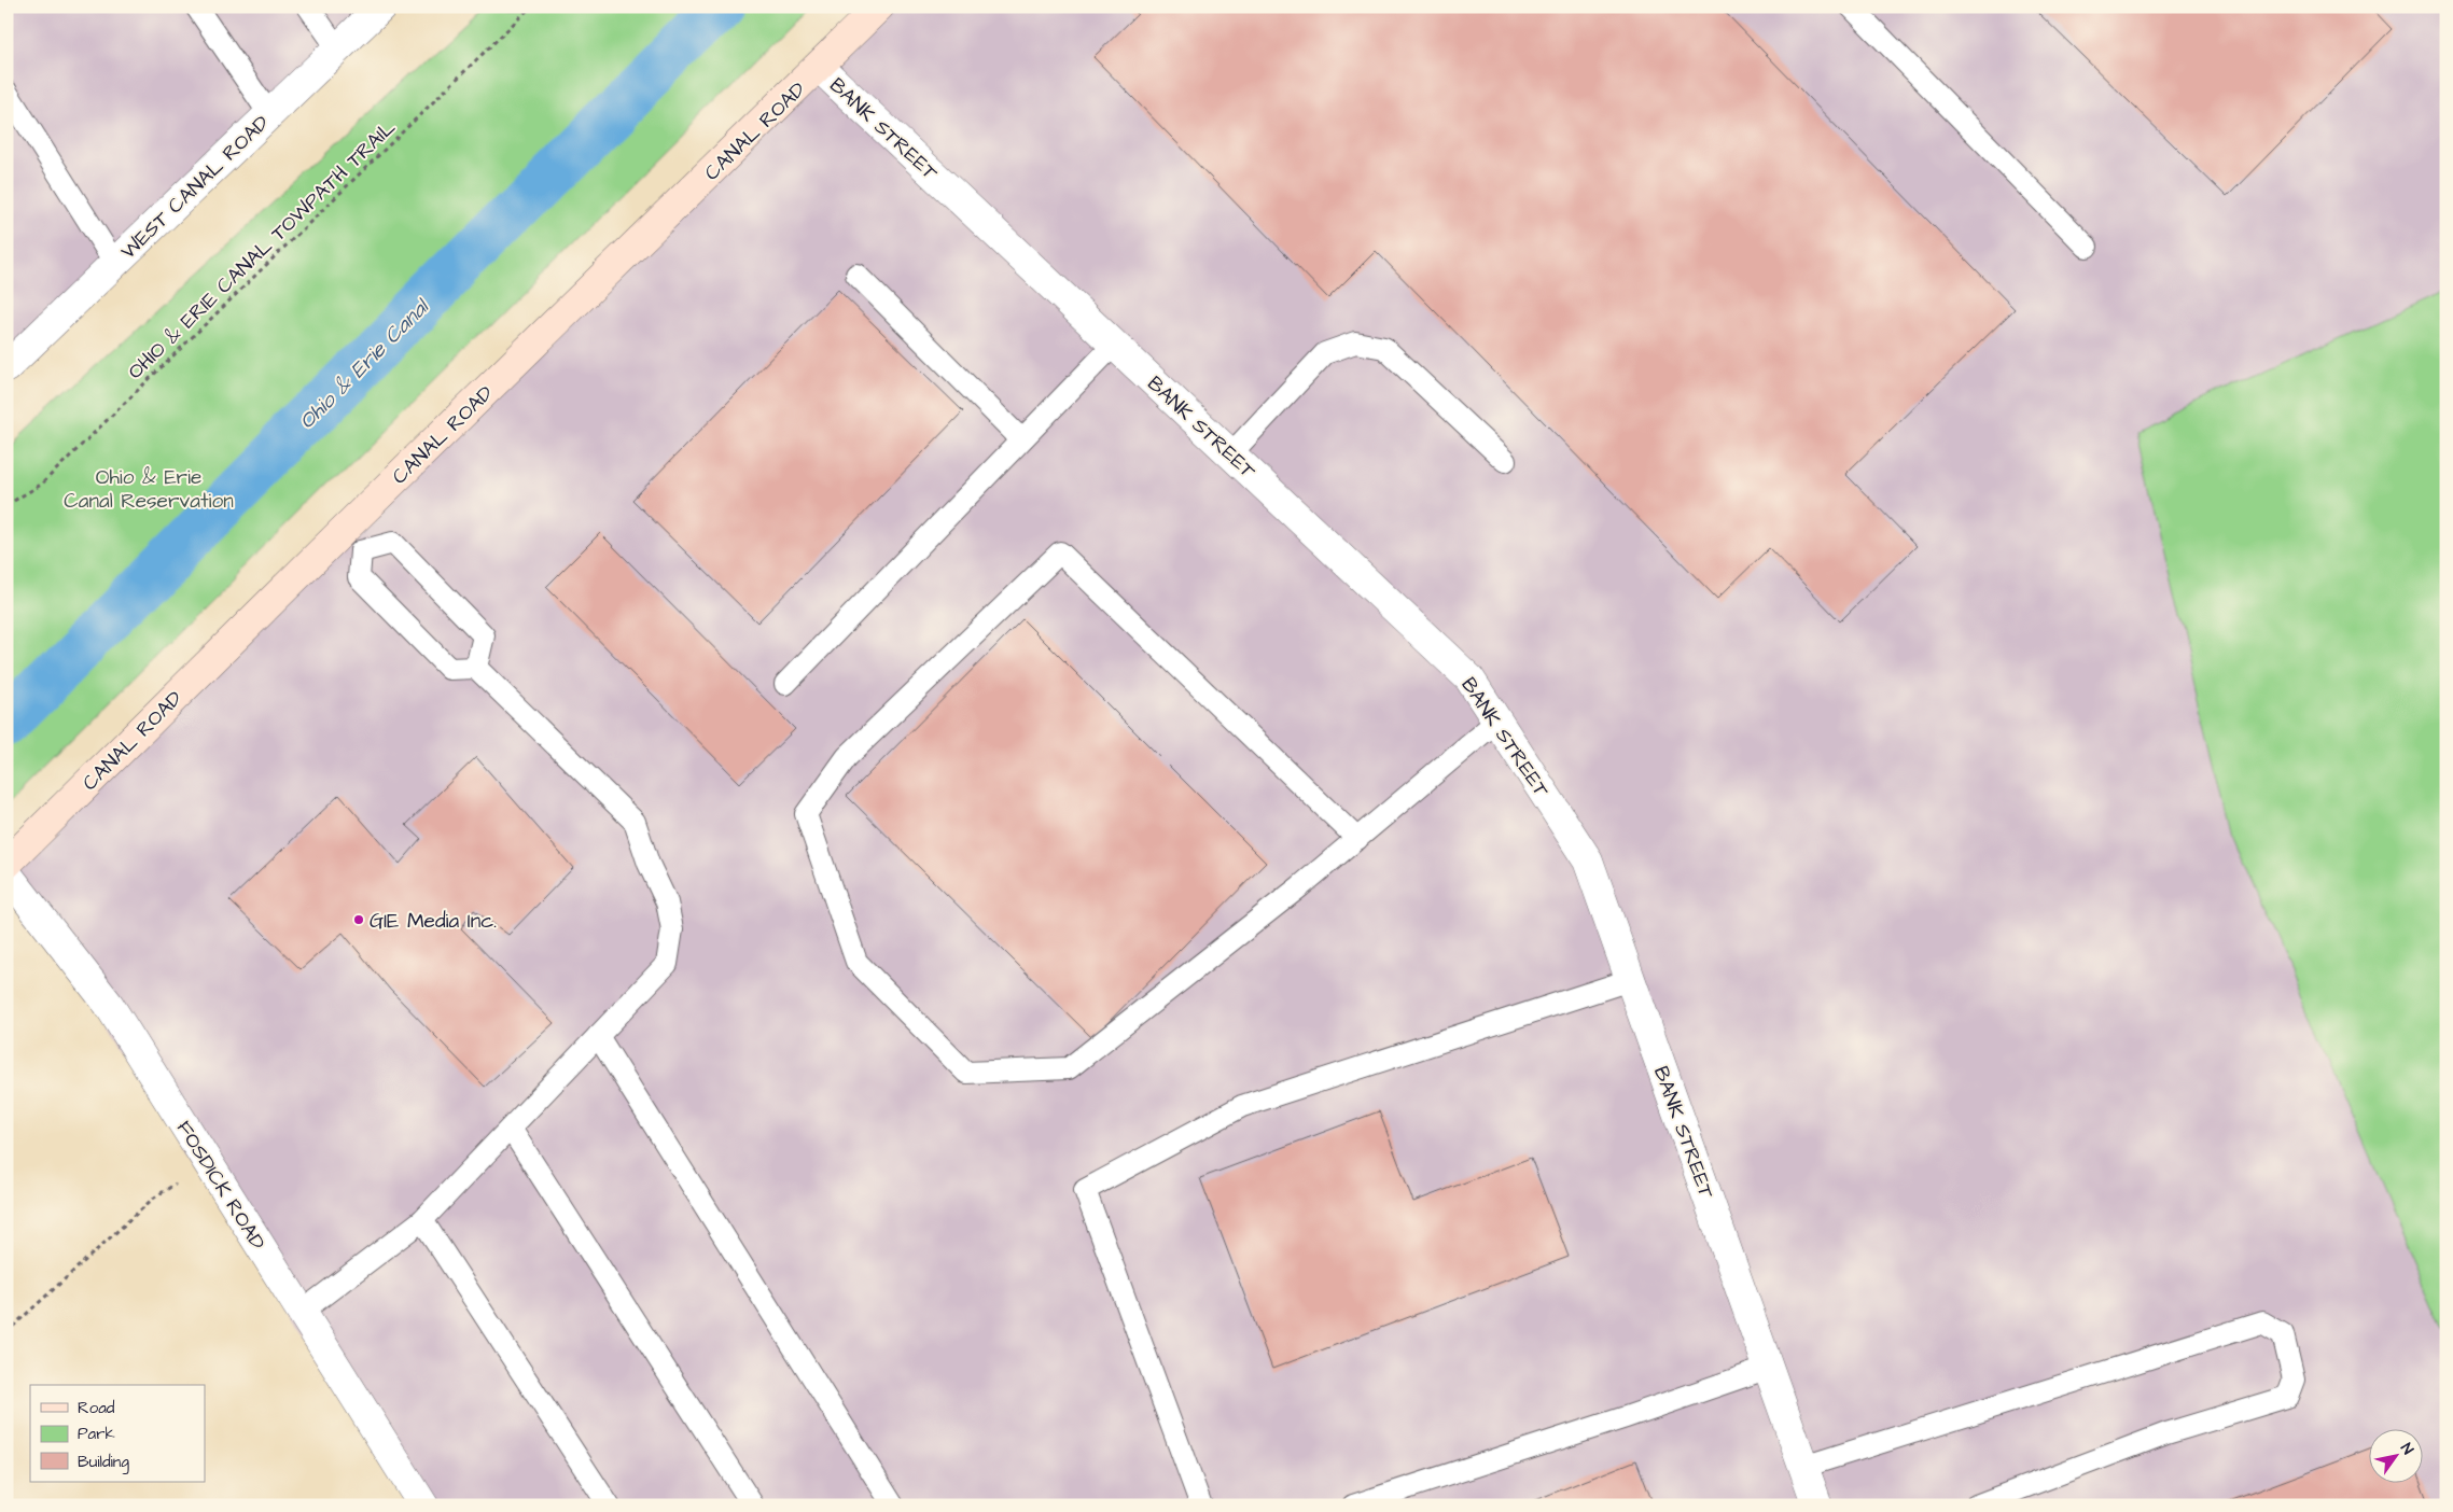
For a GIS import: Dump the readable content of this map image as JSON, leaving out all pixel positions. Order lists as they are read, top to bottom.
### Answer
{
  "streets": {
    "main road": ["CANAL ROAD"],
    "street": ["BANK STREET", "WEST CANAL ROAD", "FOSDICK ROAD"],
    "path": ["OHIO & ERIE CANAL TOWPATH TRAIL"]
  },
  "crossings": [
    ["BANK STREET", "CANAL ROAD"]
  ],
  "water": ["Ohio & Erie Canal"],
  "parks": ["Ohio & Erie Canal Reservation"],
  "places": ["GIE Media Inc."],
  "legend": ["Road", "Park", "Building"],
  "north": "top right"
}
